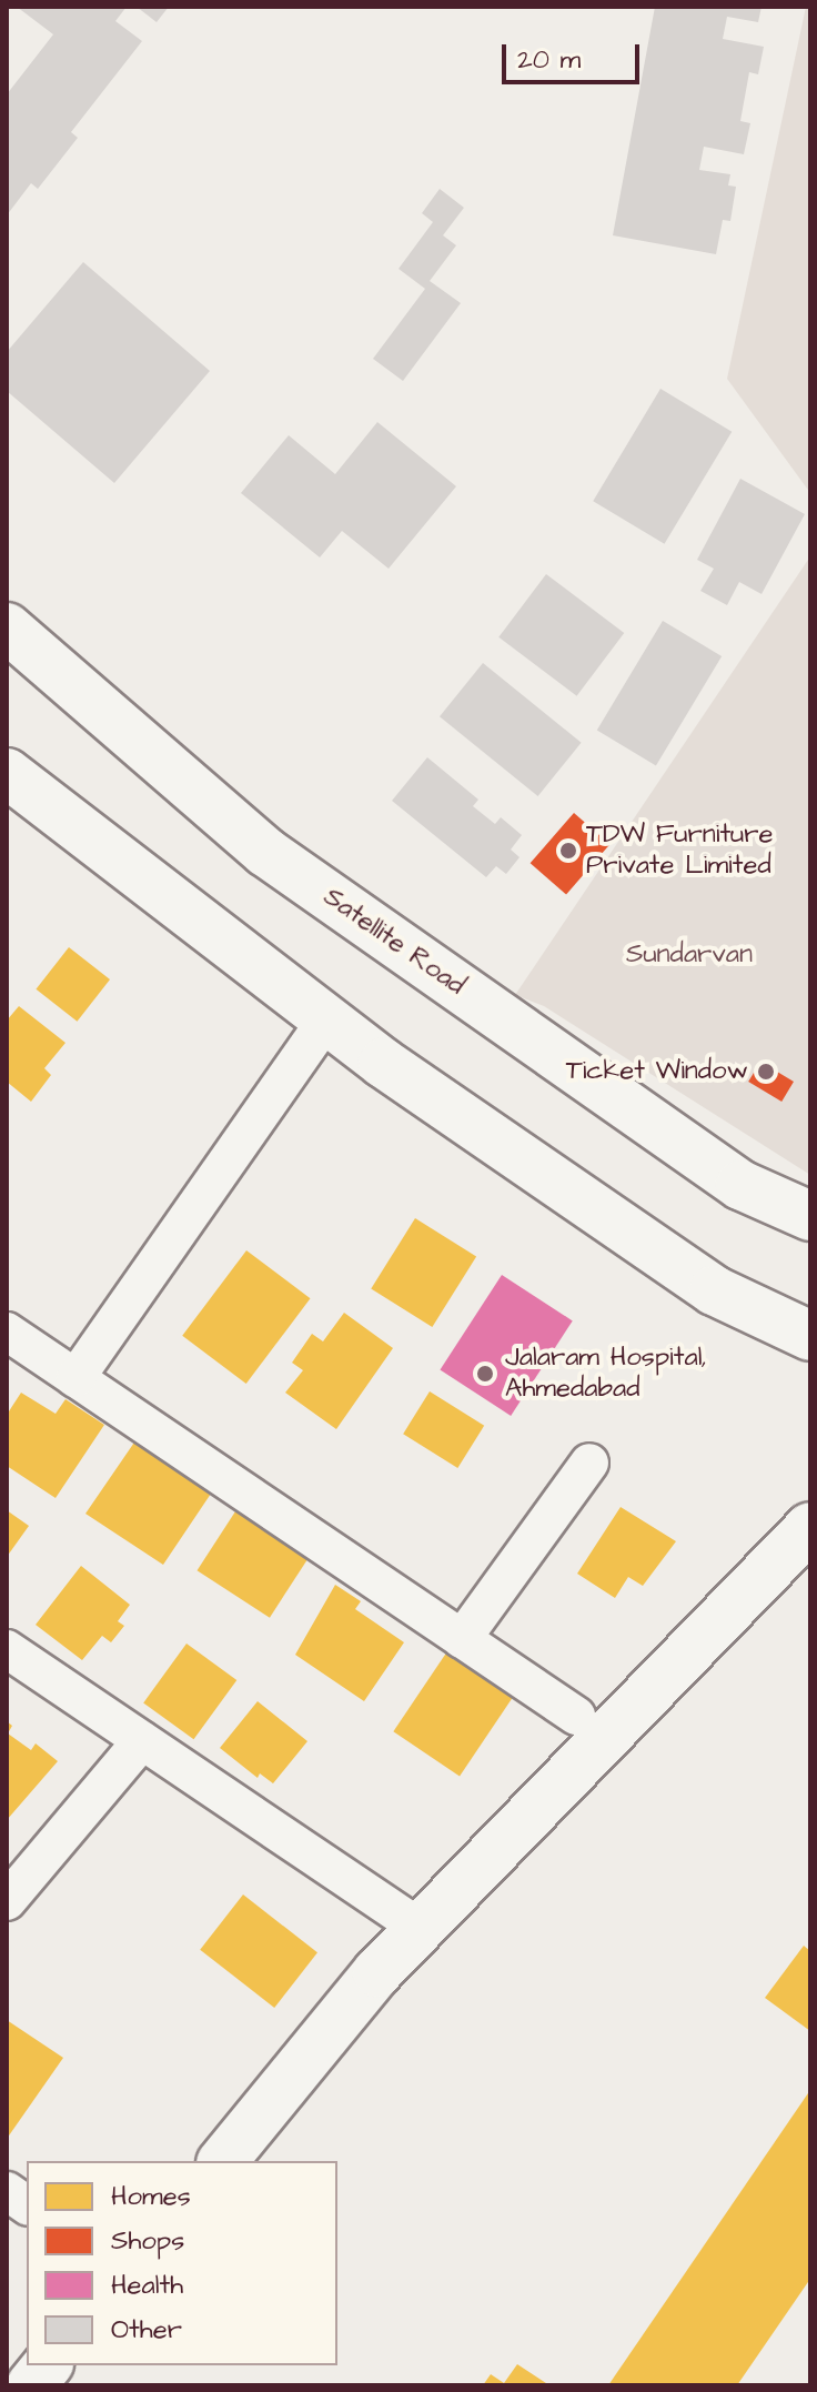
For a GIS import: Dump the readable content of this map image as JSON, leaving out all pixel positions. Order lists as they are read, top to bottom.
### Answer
{
  "streets": {
    "main road": ["Satellite Road"]
  },
  "parks": ["Sundarvan"],
  "places": ["TDW Furniture Private Limited", "Ticket Window", "Jalaram Hospital, Ahmedabad"],
  "legend": [
    "Homes",
    "Shops",
    "Health",
    "Other"
  ],
  "scale_bar": "20 m"
}
